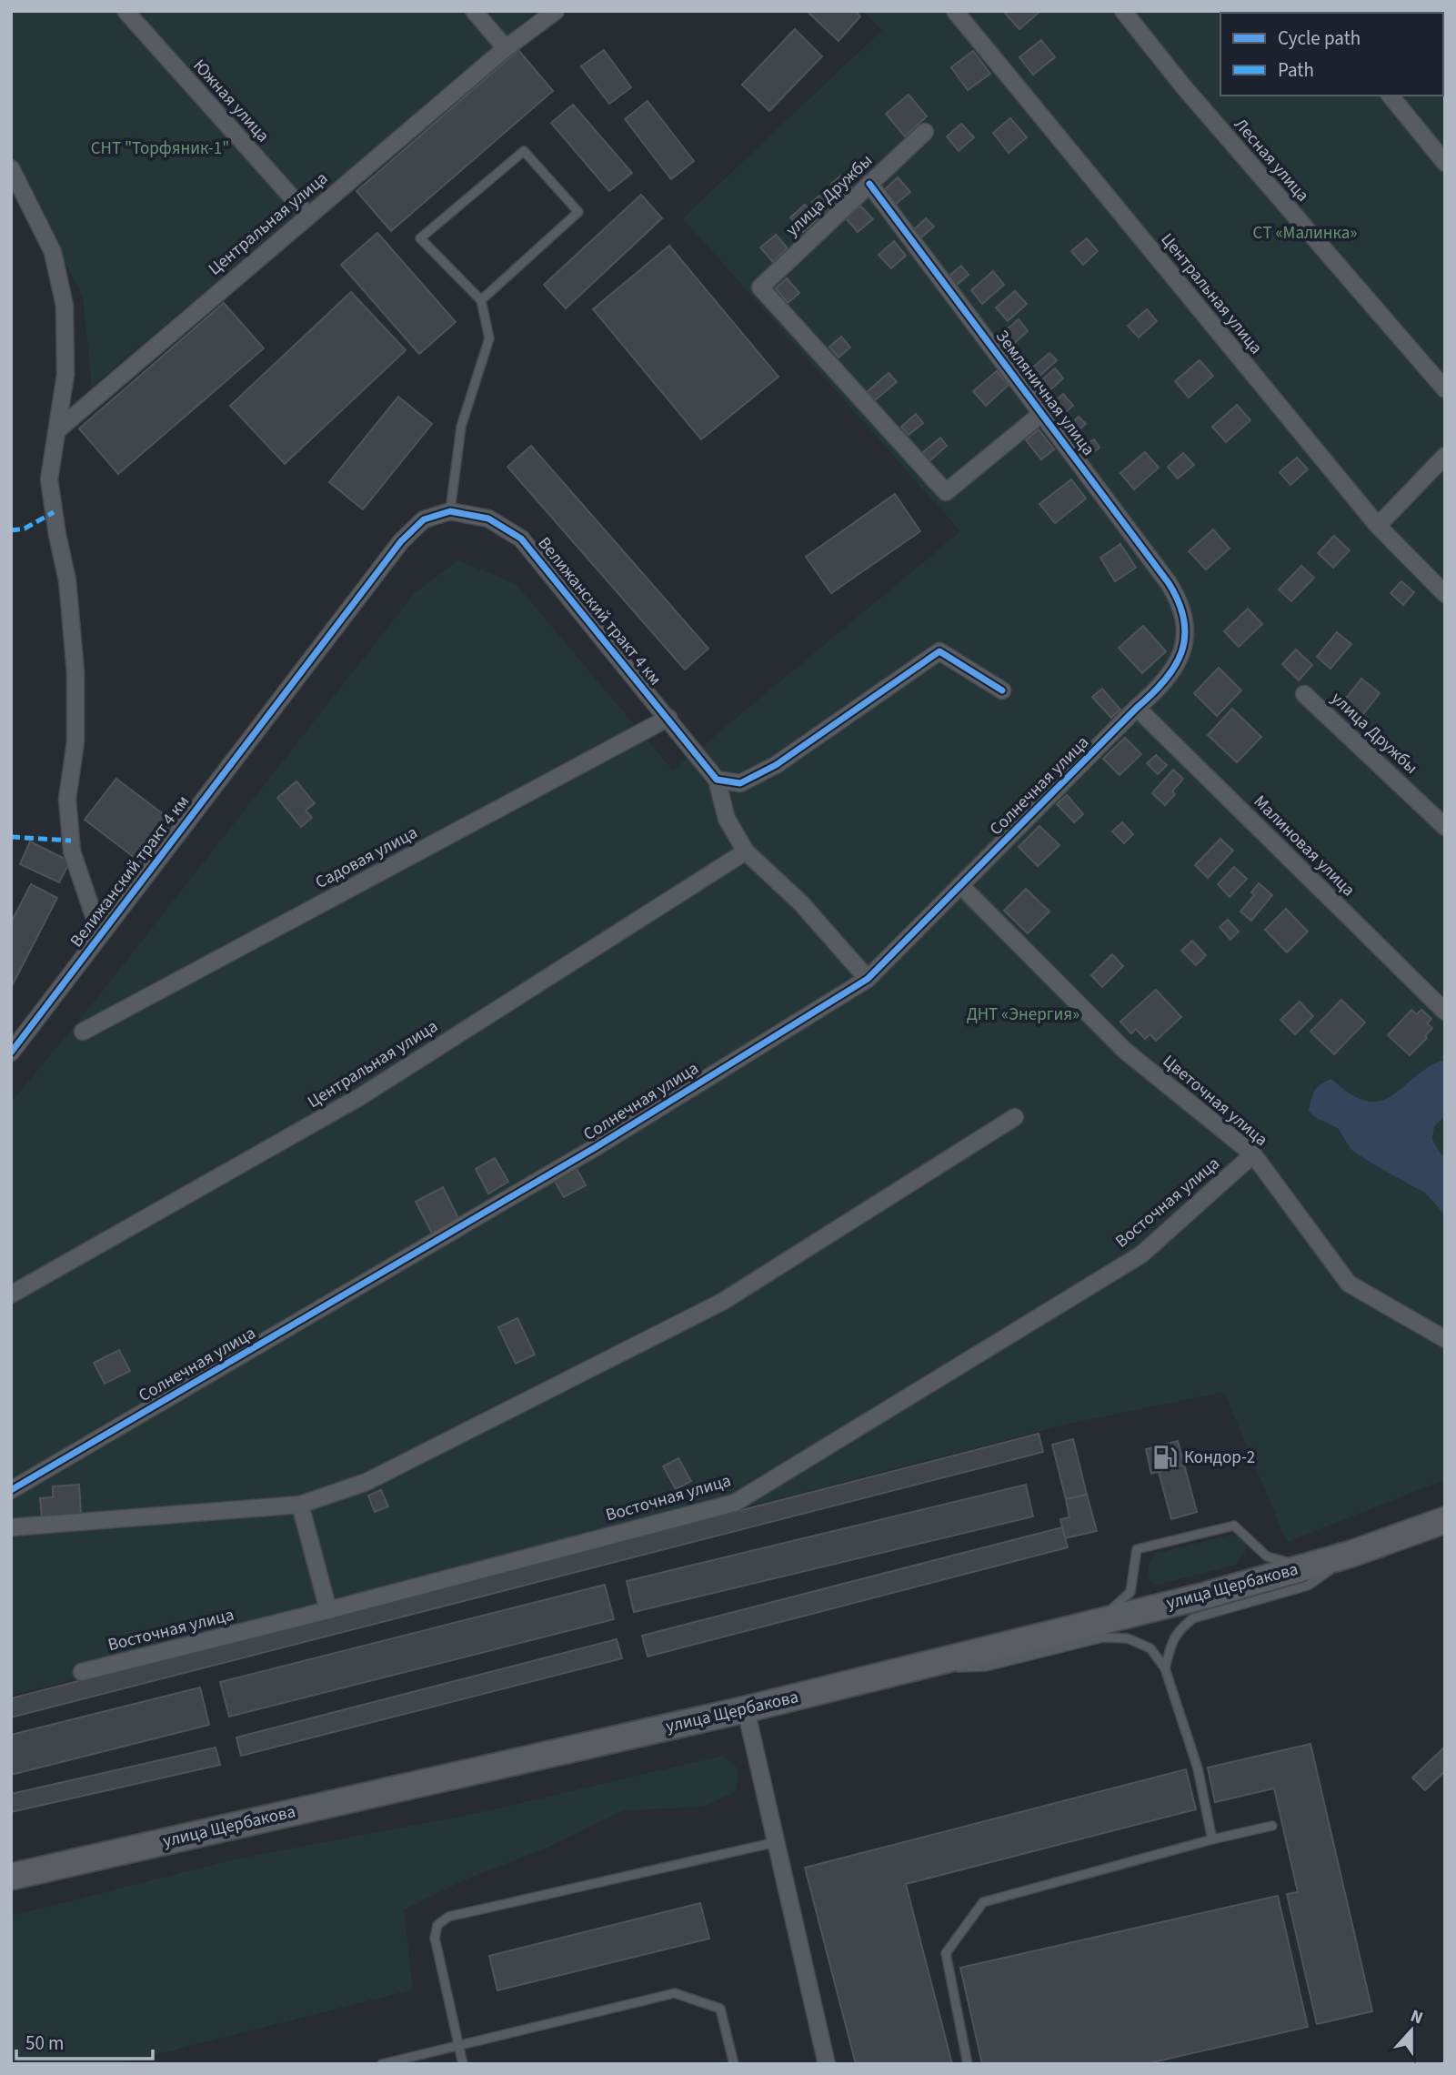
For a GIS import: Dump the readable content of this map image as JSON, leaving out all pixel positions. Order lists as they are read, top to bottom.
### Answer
{
  "streets": {
    "main road": ["улица Щербакова"],
    "street": [
      "Южная улица",
      "Лесная улица",
      "улица Дружбы",
      "Центральная улица",
      "Земляничная улица",
      "Велижанский тракт 4 км",
      "Солнечная улица",
      "Малиновая улица",
      "Садовая улица",
      "Цветочная улица",
      "Восточная улица"
    ]
  },
  "crossings": [
    ["Южная улица", "Центральная улица"],
    ["улица Дружбы", "Земляничная улица"],
    ["Земляничная улица", "Солнечная улица"],
    ["Велижанский тракт 4 км", "Садовая улица"],
    ["Солнечная улица", "Малиновая улица"],
    ["Солнечная улица", "Цветочная улица"],
    ["Цветочная улица", "Восточная улица"]
  ],
  "parks": ["СНТ \"Торфяник-1\"", "CТ «Малинка»", "ДНТ «Энергия»"],
  "places": {
    "fuel station": ["Кондор-2"]
  },
  "legend": ["Cycle path", "Path"],
  "scale_bar": "50 m",
  "north": "top"
}
